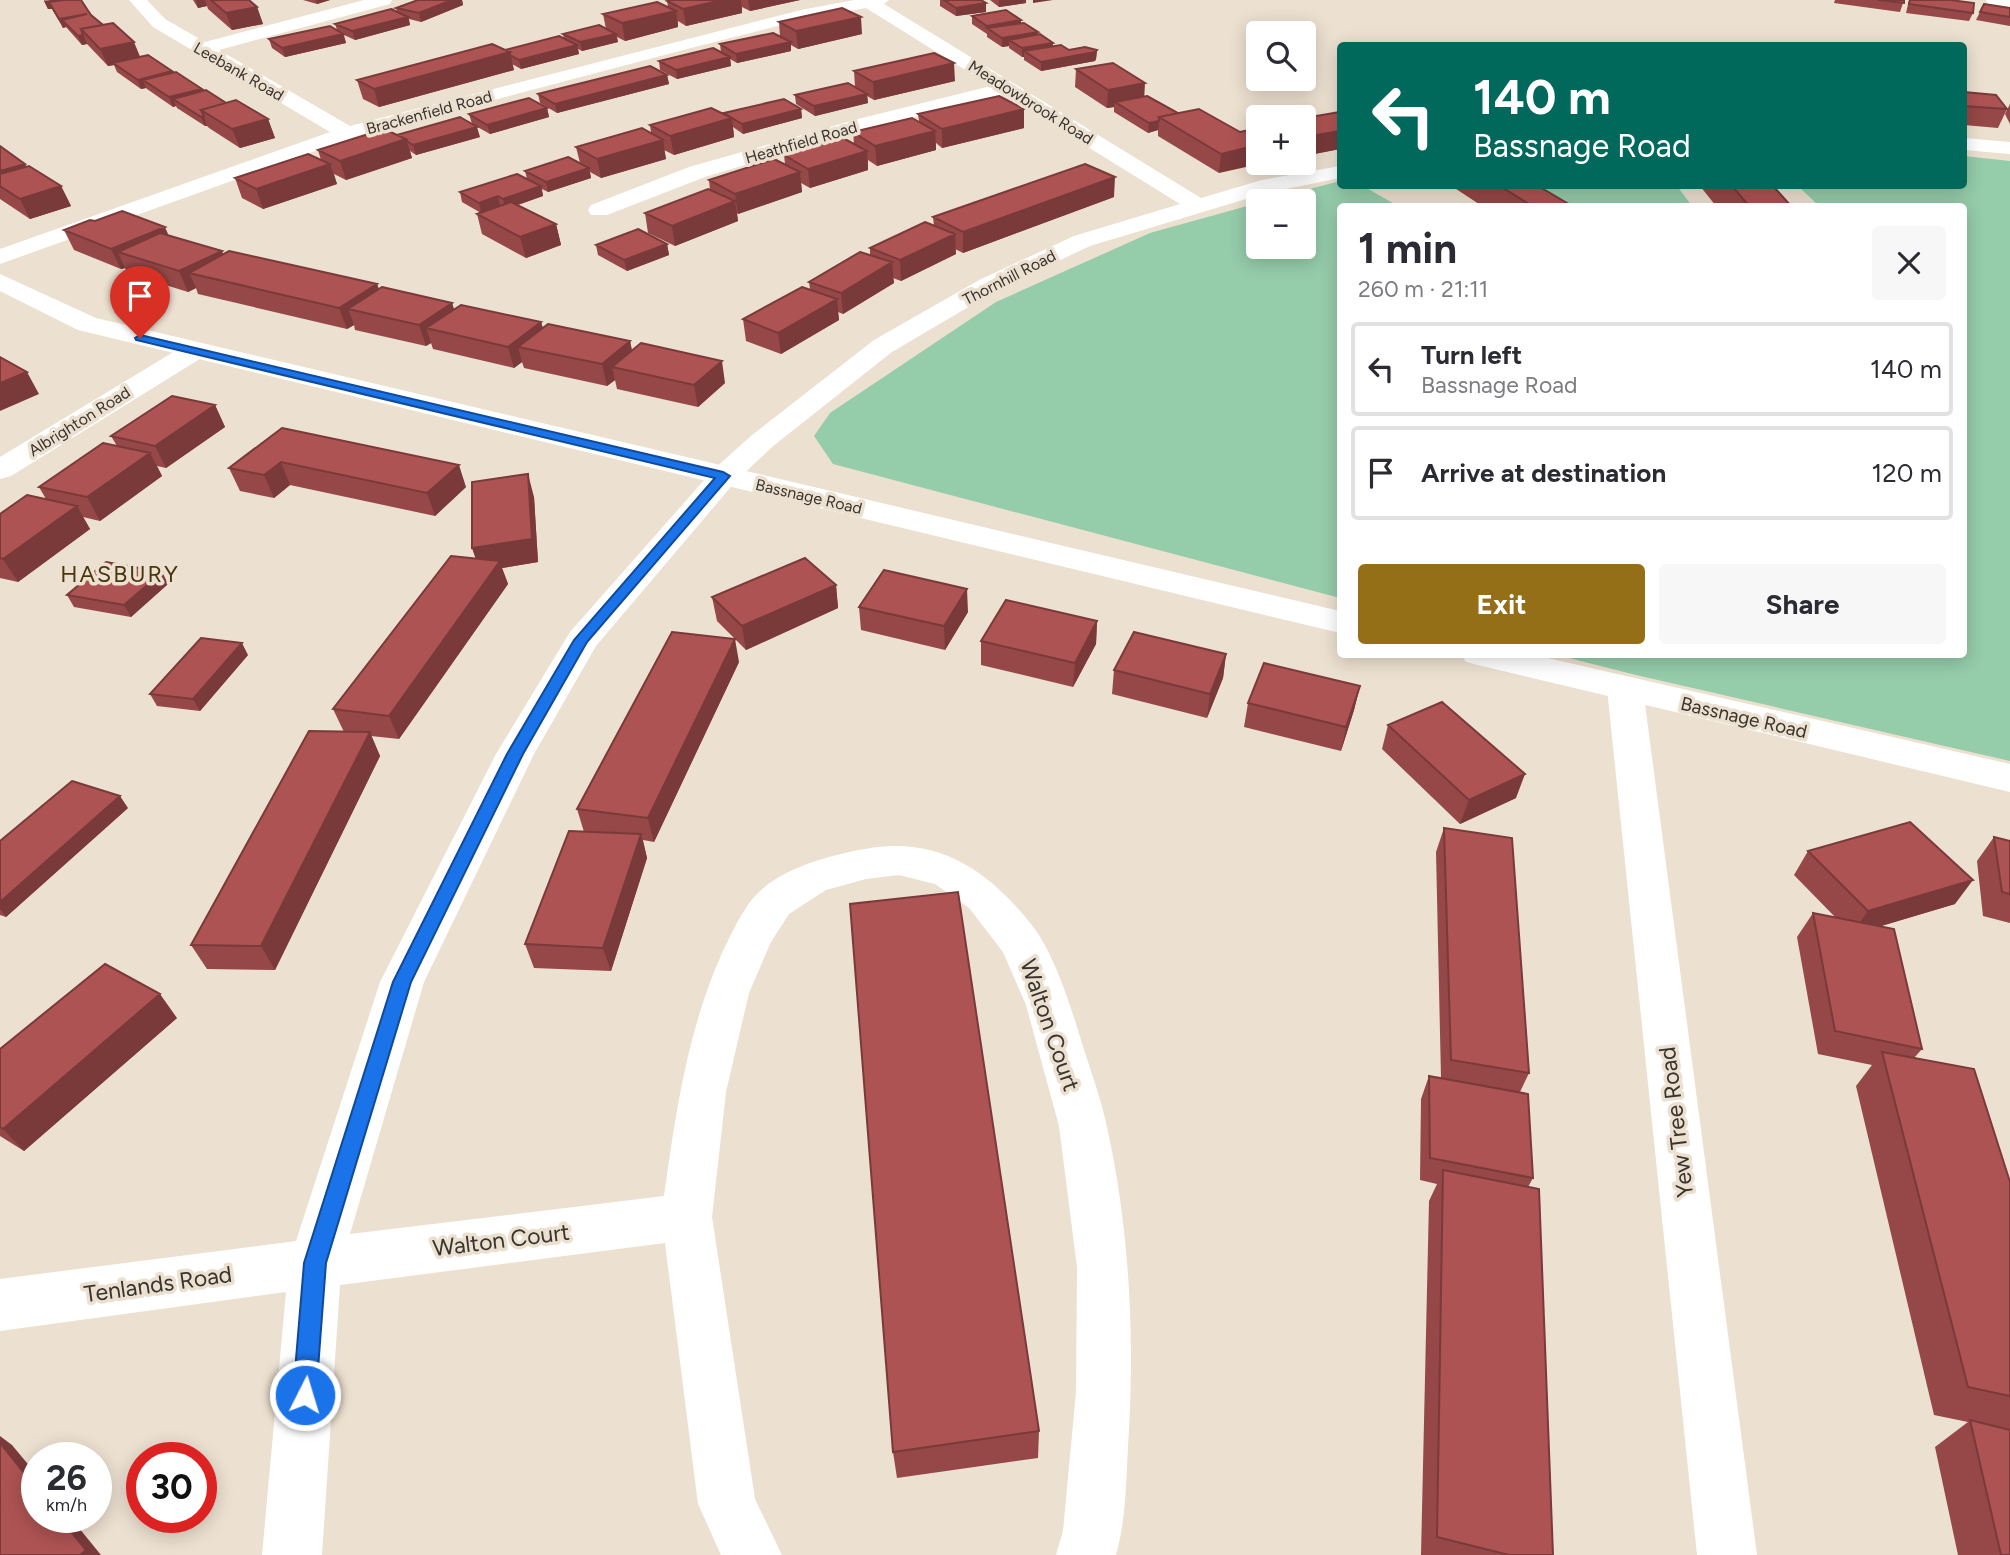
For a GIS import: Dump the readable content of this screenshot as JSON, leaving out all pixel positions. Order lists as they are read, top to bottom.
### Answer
{
  "streets": {
    "street": [
      "Leebank Road",
      "Meadowbrook Road",
      "Brackenfield Road",
      "Heathfield Road",
      "Thornhill Road",
      "Albrighton Road",
      "Bassnage Road",
      "Walton Court",
      "Yew Tree Road",
      "Tenlands Road"
    ]
  },
  "crossings": [
    ["Leebank Road", "Brackenfield Road"],
    ["Meadowbrook Road", "Brackenfield Road"],
    ["Meadowbrook Road", "Heathfield Road"],
    ["Meadowbrook Road", "Thornhill Road"],
    ["Thornhill Road", "Bassnage Road"],
    ["Thornhill Road", "Walton Court"],
    ["Thornhill Road", "Tenlands Road"],
    ["Albrighton Road", "Bassnage Road"],
    ["Bassnage Road", "Yew Tree Road"],
    ["Walton Court", "Tenlands Road"]
  ],
  "districts": ["HASBURY"],
  "page": {
    "map_buttons": ["+", "−"],
    "turn": ["140 m", "Bassnage Road"],
    "heading": ["1 min", "260 m · 21:11"],
    "list": [
      {
        "name": "Turn left",
        "note": "Bassnage Road",
        "value": "140 m"
      },
      {
        "name": "Arrive at destination",
        "value": "120 m"
      }
    ],
    "buttons": ["Exit", "Share"],
    "speed": "26 km/h",
    "limit": "30"
  }
}
